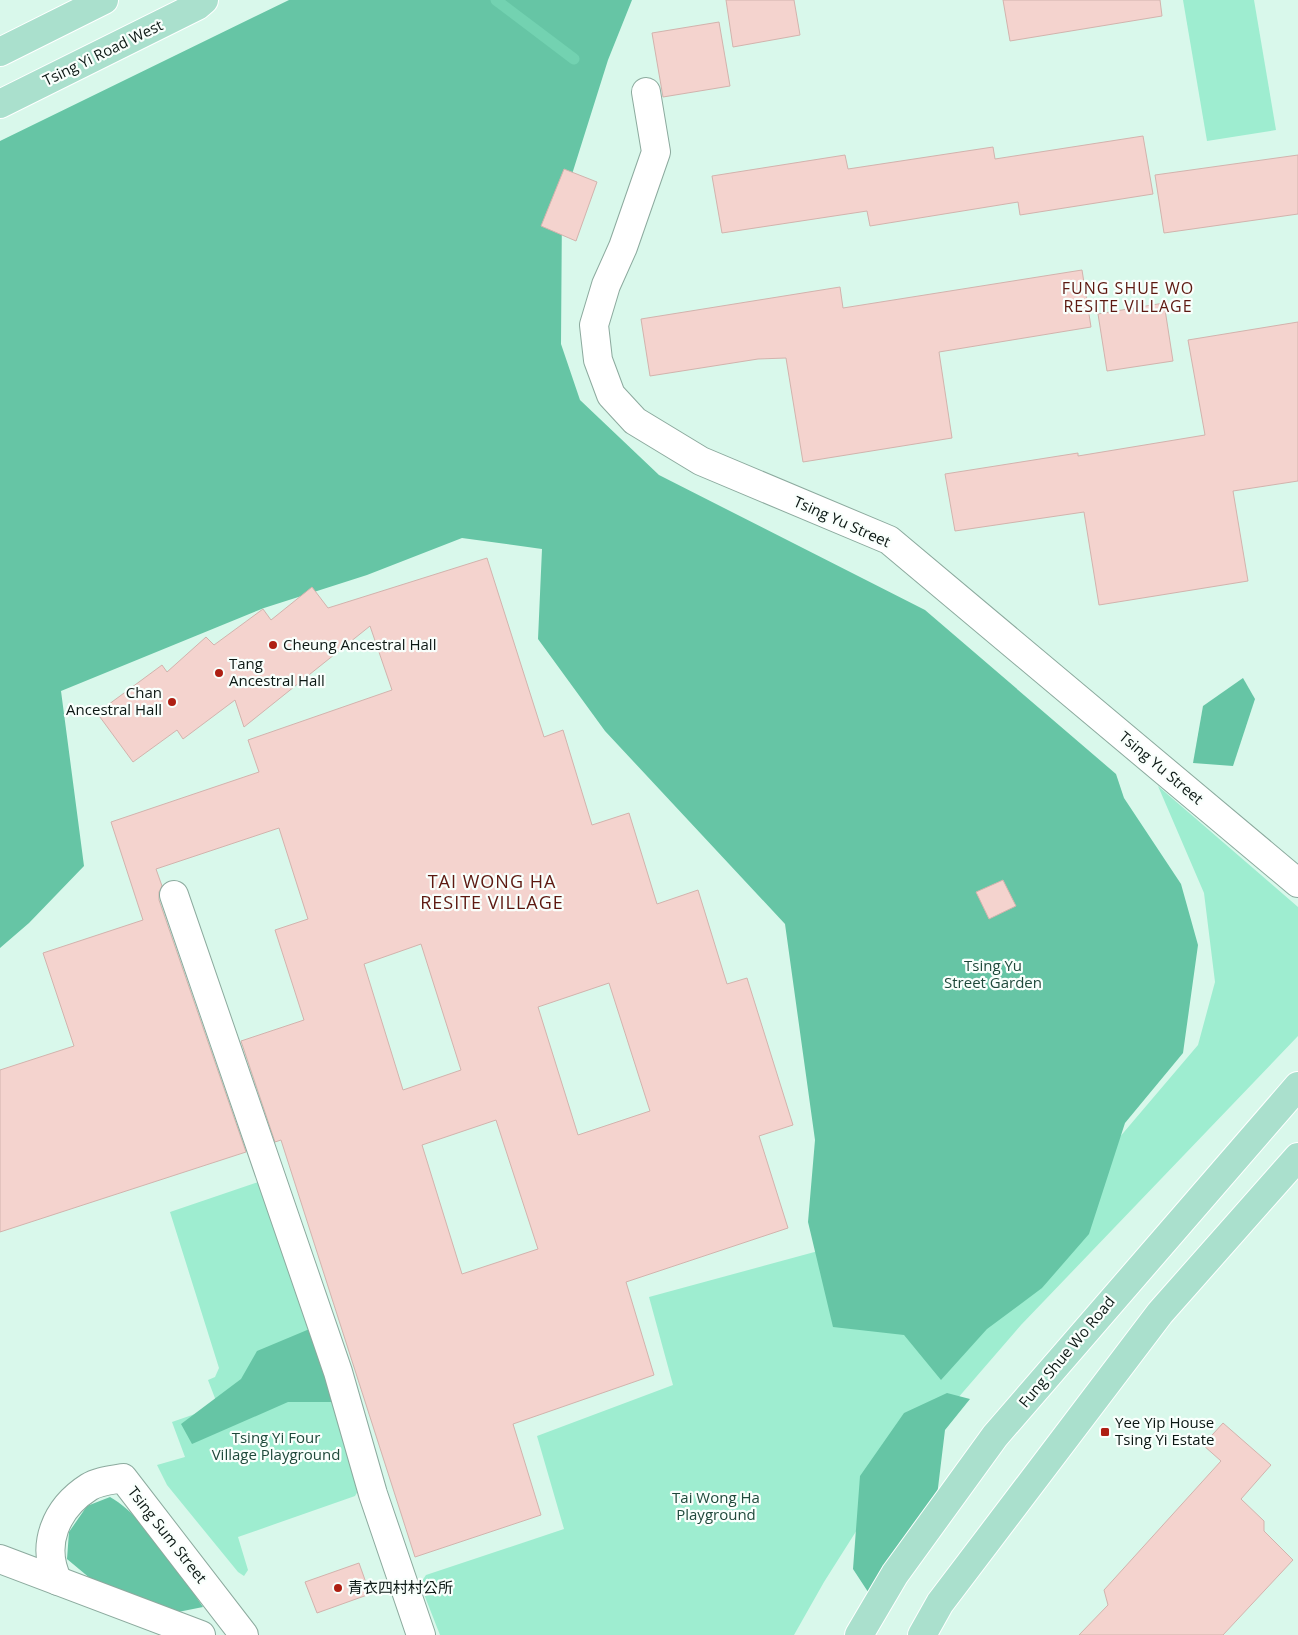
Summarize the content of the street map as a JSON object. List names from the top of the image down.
{
  "streets": {
    "main road": ["Tsing Yi Road West", "Fung Shue Wo Road"],
    "street": ["Tsing Yu Street", "Tsing Sum Street"]
  },
  "districts": ["FUNG SHUE WO RESITE VILLAGE", "TAI WONG HA RESITE VILLAGE"],
  "parks": ["Tsing Yu Street Garden", "Tsing Yi Four Village Playground", "Tai Wong Ha Playground"],
  "places": {
    "other": [
      "Cheung Ancestral Hall",
      "Tang Ancestral Hall",
      "Chan Ancestral Hall",
      "青衣四村村公所"
    ],
    "transit": ["Yee Yip House Tsing Yi Estate"]
  }
}
